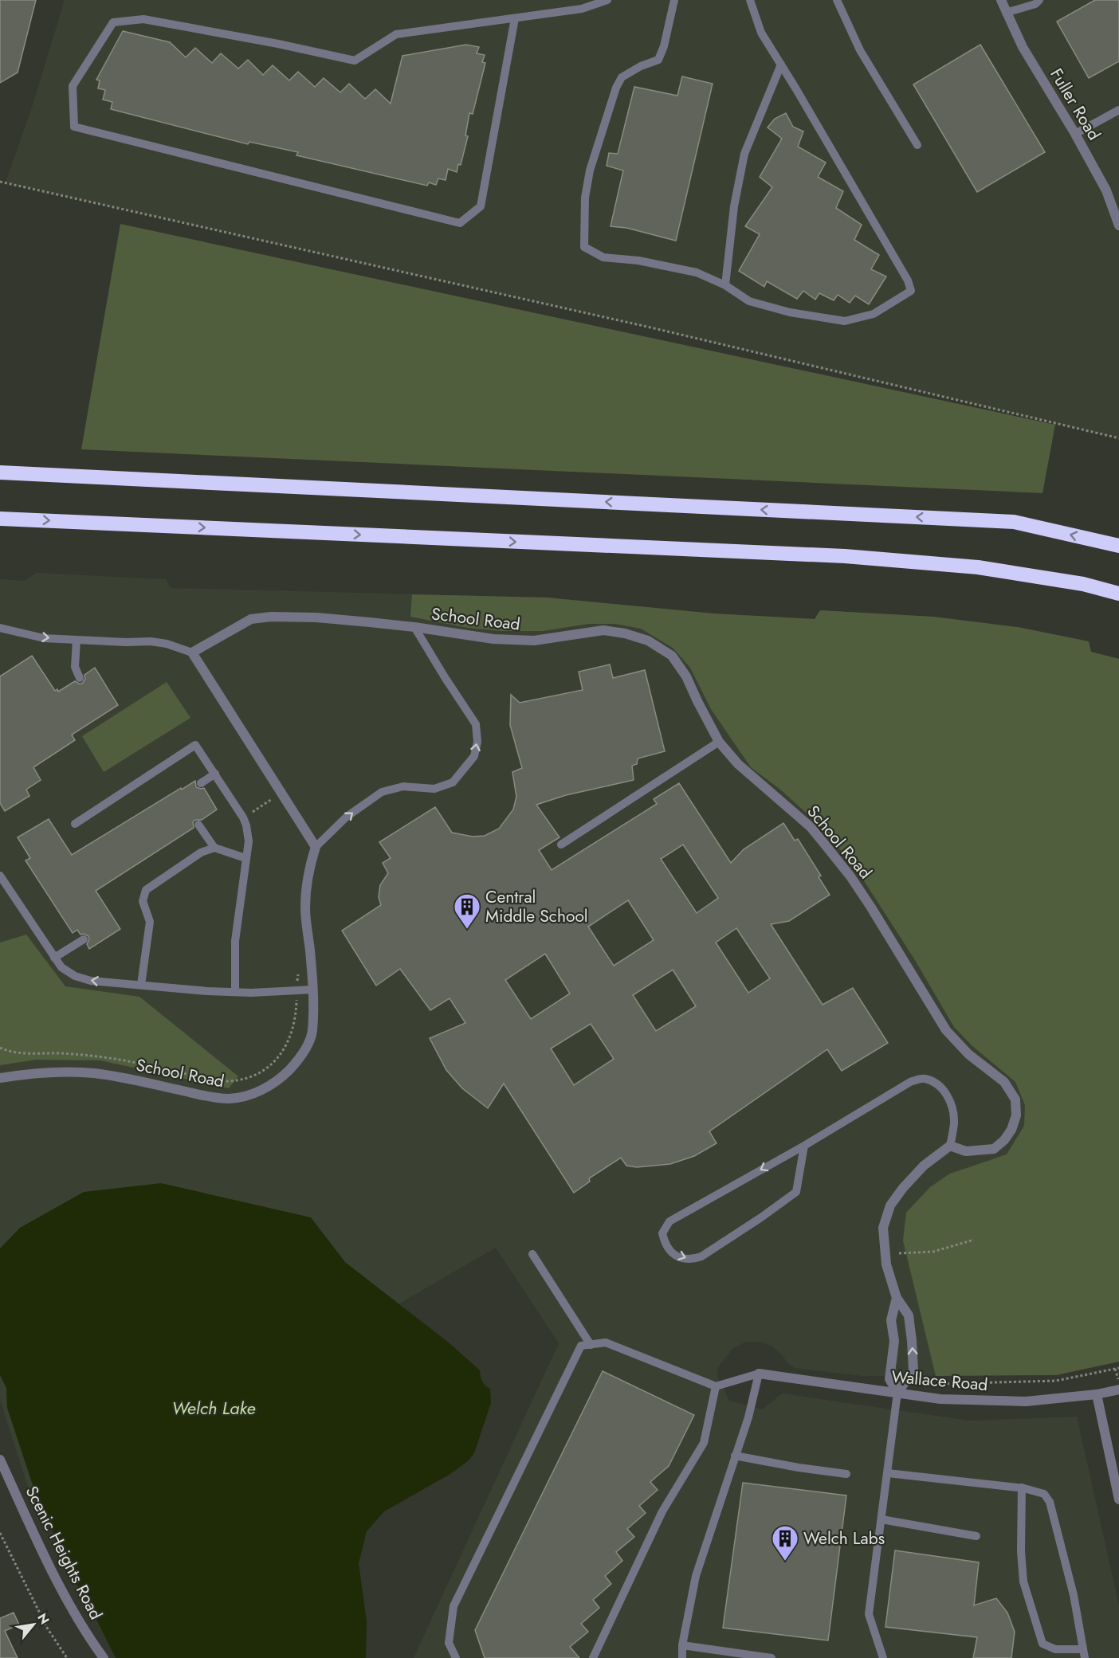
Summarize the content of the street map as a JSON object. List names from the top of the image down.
{
  "streets": {
    "street": [
      "Fuller Road",
      "School Road",
      "Wallace Road",
      "Scenic Heights Road"
    ]
  },
  "water": ["Welch Lake"],
  "places": {
    "building": ["Central Middle School", "Welch Labs"]
  },
  "north": "top right"
}
